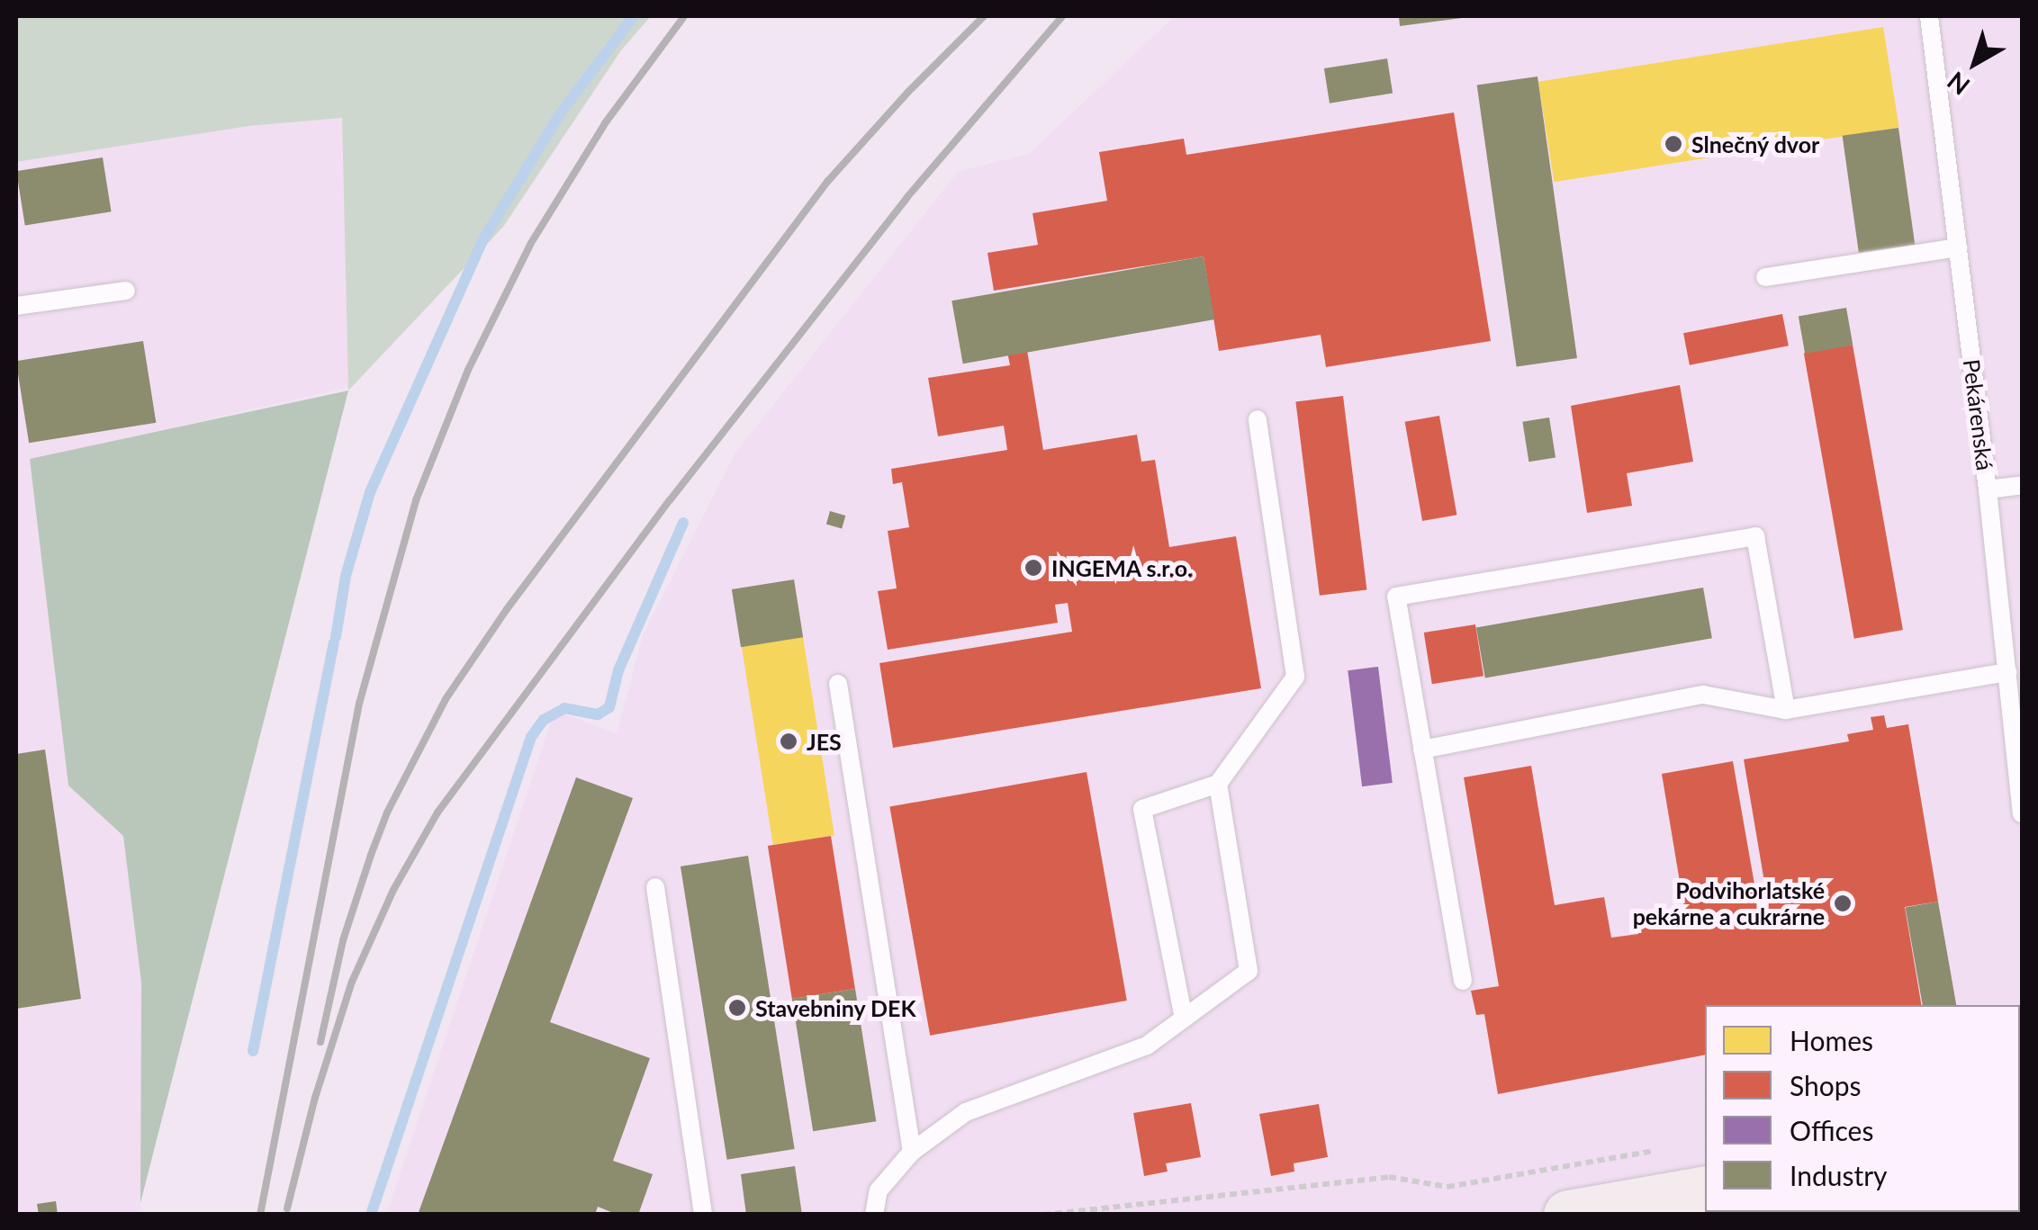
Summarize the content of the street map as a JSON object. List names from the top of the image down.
{
  "streets": {
    "lane": ["Pekárenská"]
  },
  "places": [
    "Slnečný dvor",
    "INGEMA s.r.o.",
    "JES",
    "Podvihorlatské pekárne a cukrárne",
    "Stavebniny DEK"
  ],
  "legend": [
    "Homes",
    "Shops",
    "Offices",
    "Industry"
  ],
  "north": "bottom left"
}
